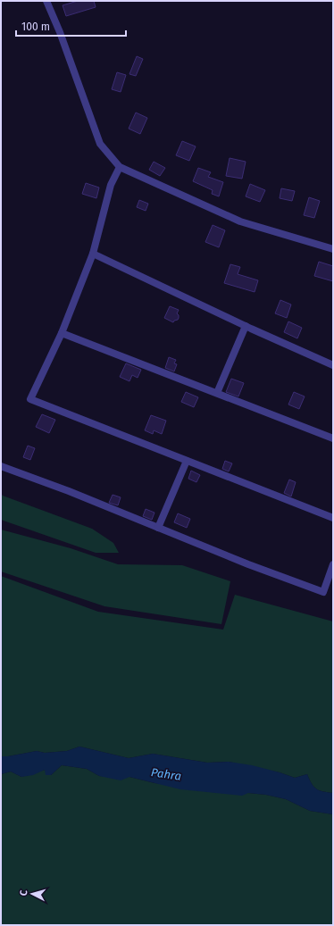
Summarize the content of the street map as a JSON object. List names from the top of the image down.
{
  "water": ["Pahra"],
  "scale_bar": "100 m",
  "north": "left"
}
